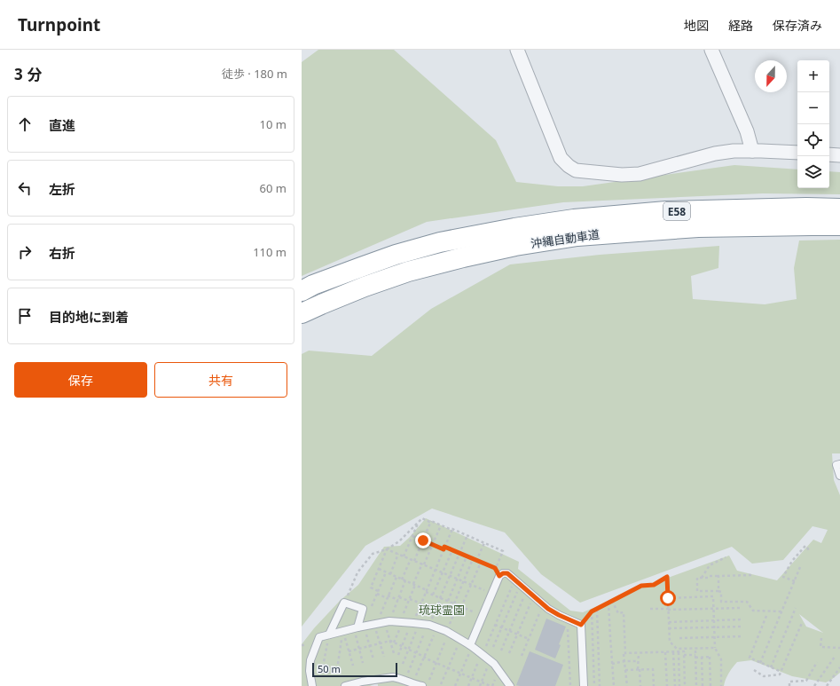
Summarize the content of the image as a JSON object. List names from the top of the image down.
{
  "streets": {
    "highway": ["E58", "沖縄自動車道"]
  },
  "parks": ["琉球霊園"],
  "scale_bar": "50 m",
  "north": "bottom",
  "page": {
    "header": "Turnpoint",
    "nav": ["地図", "経路", "保存済み"],
    "heading": ["3 分", "徒歩 · 180 m"],
    "map_buttons": ["+", "−"],
    "list": [
      ["直進", "10 m"],
      ["左折", "60 m"],
      ["右折", "110 m"],
      "目的地に到着"
    ],
    "buttons": ["保存", "共有"],
    "scale": "50 m"
  }
}
